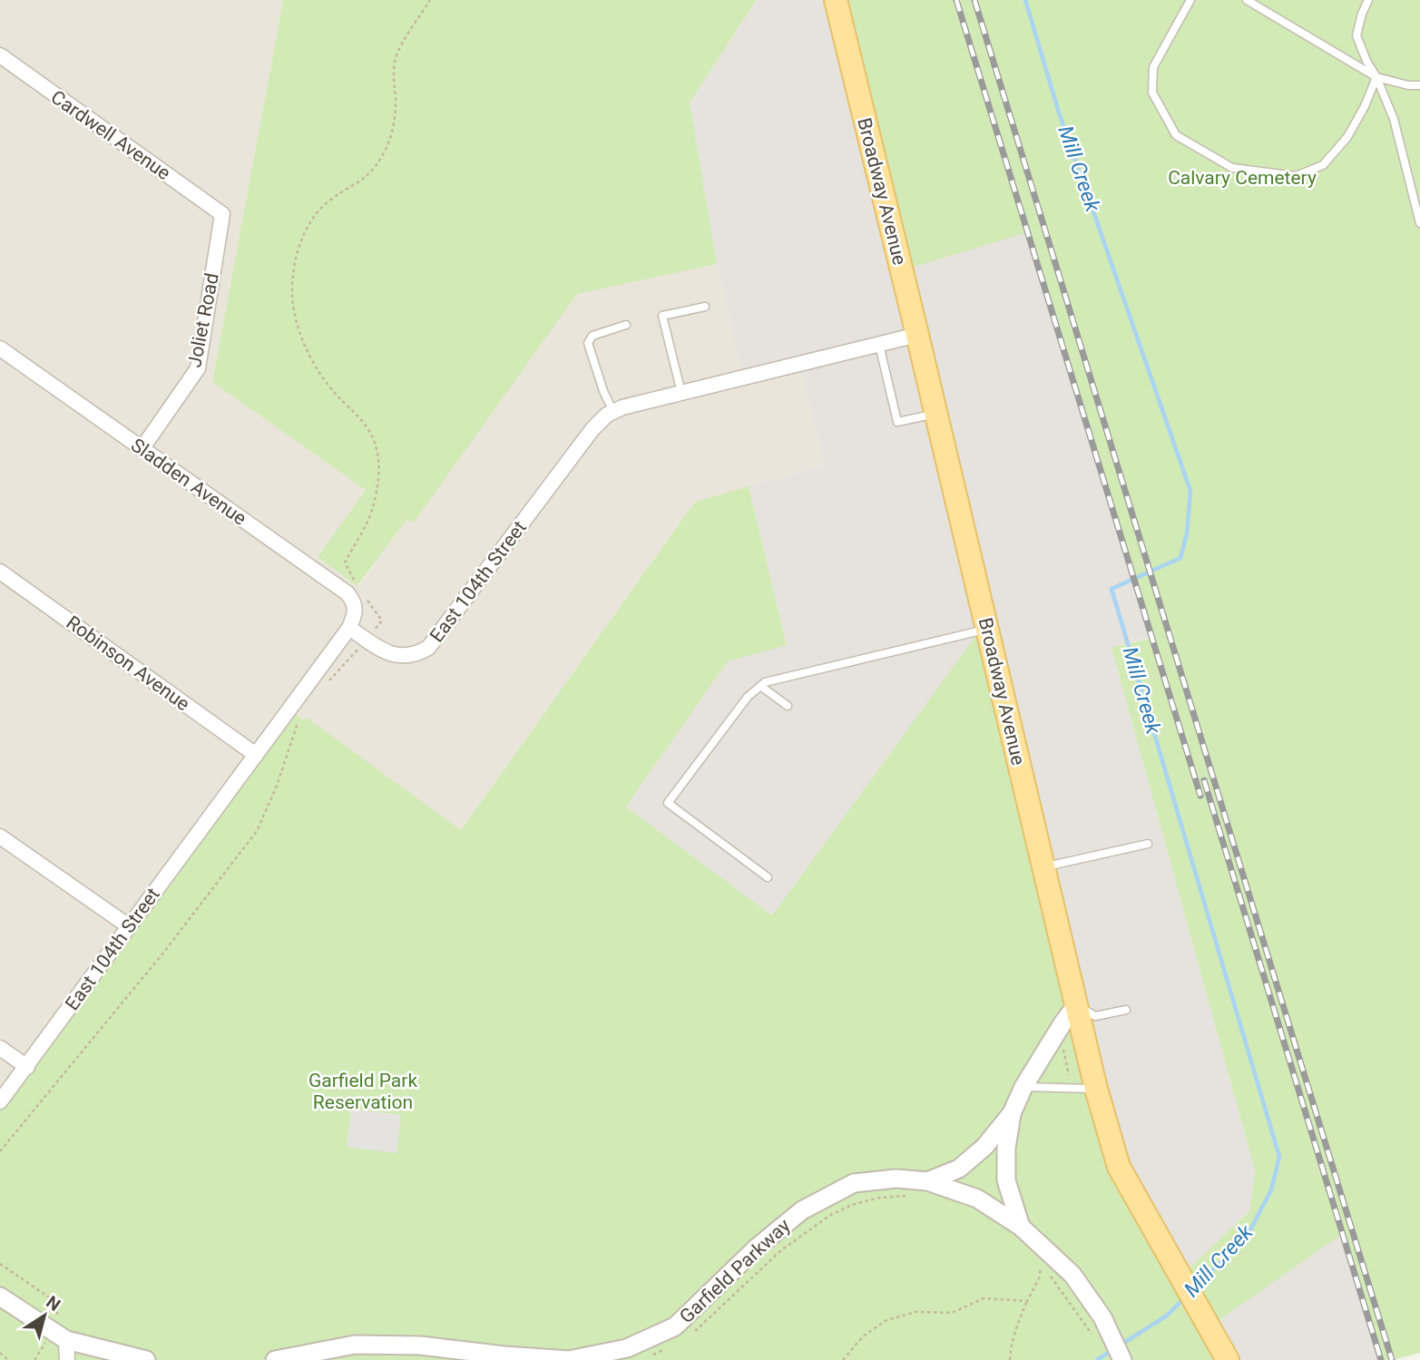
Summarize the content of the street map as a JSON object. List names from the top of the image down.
{
  "streets": {
    "main road": ["Broadway Avenue"],
    "street": [
      "Cardwell Avenue",
      "Joliet Road",
      "Sladden Avenue",
      "East 104th Street",
      "Robinson Avenue",
      "Garfield Parkway"
    ]
  },
  "crossings": [
    ["Cardwell Avenue", "Joliet Road"],
    ["Broadway Avenue", "East 104th Street"],
    ["Broadway Avenue", "Garfield Parkway"],
    ["Joliet Road", "Sladden Avenue"],
    ["Sladden Avenue", "East 104th Street"],
    ["East 104th Street", "Robinson Avenue"]
  ],
  "water": ["Mill Creek"],
  "parks": ["Calvary Cemetery", "Garfield Park Reservation"],
  "north": "top right"
}
